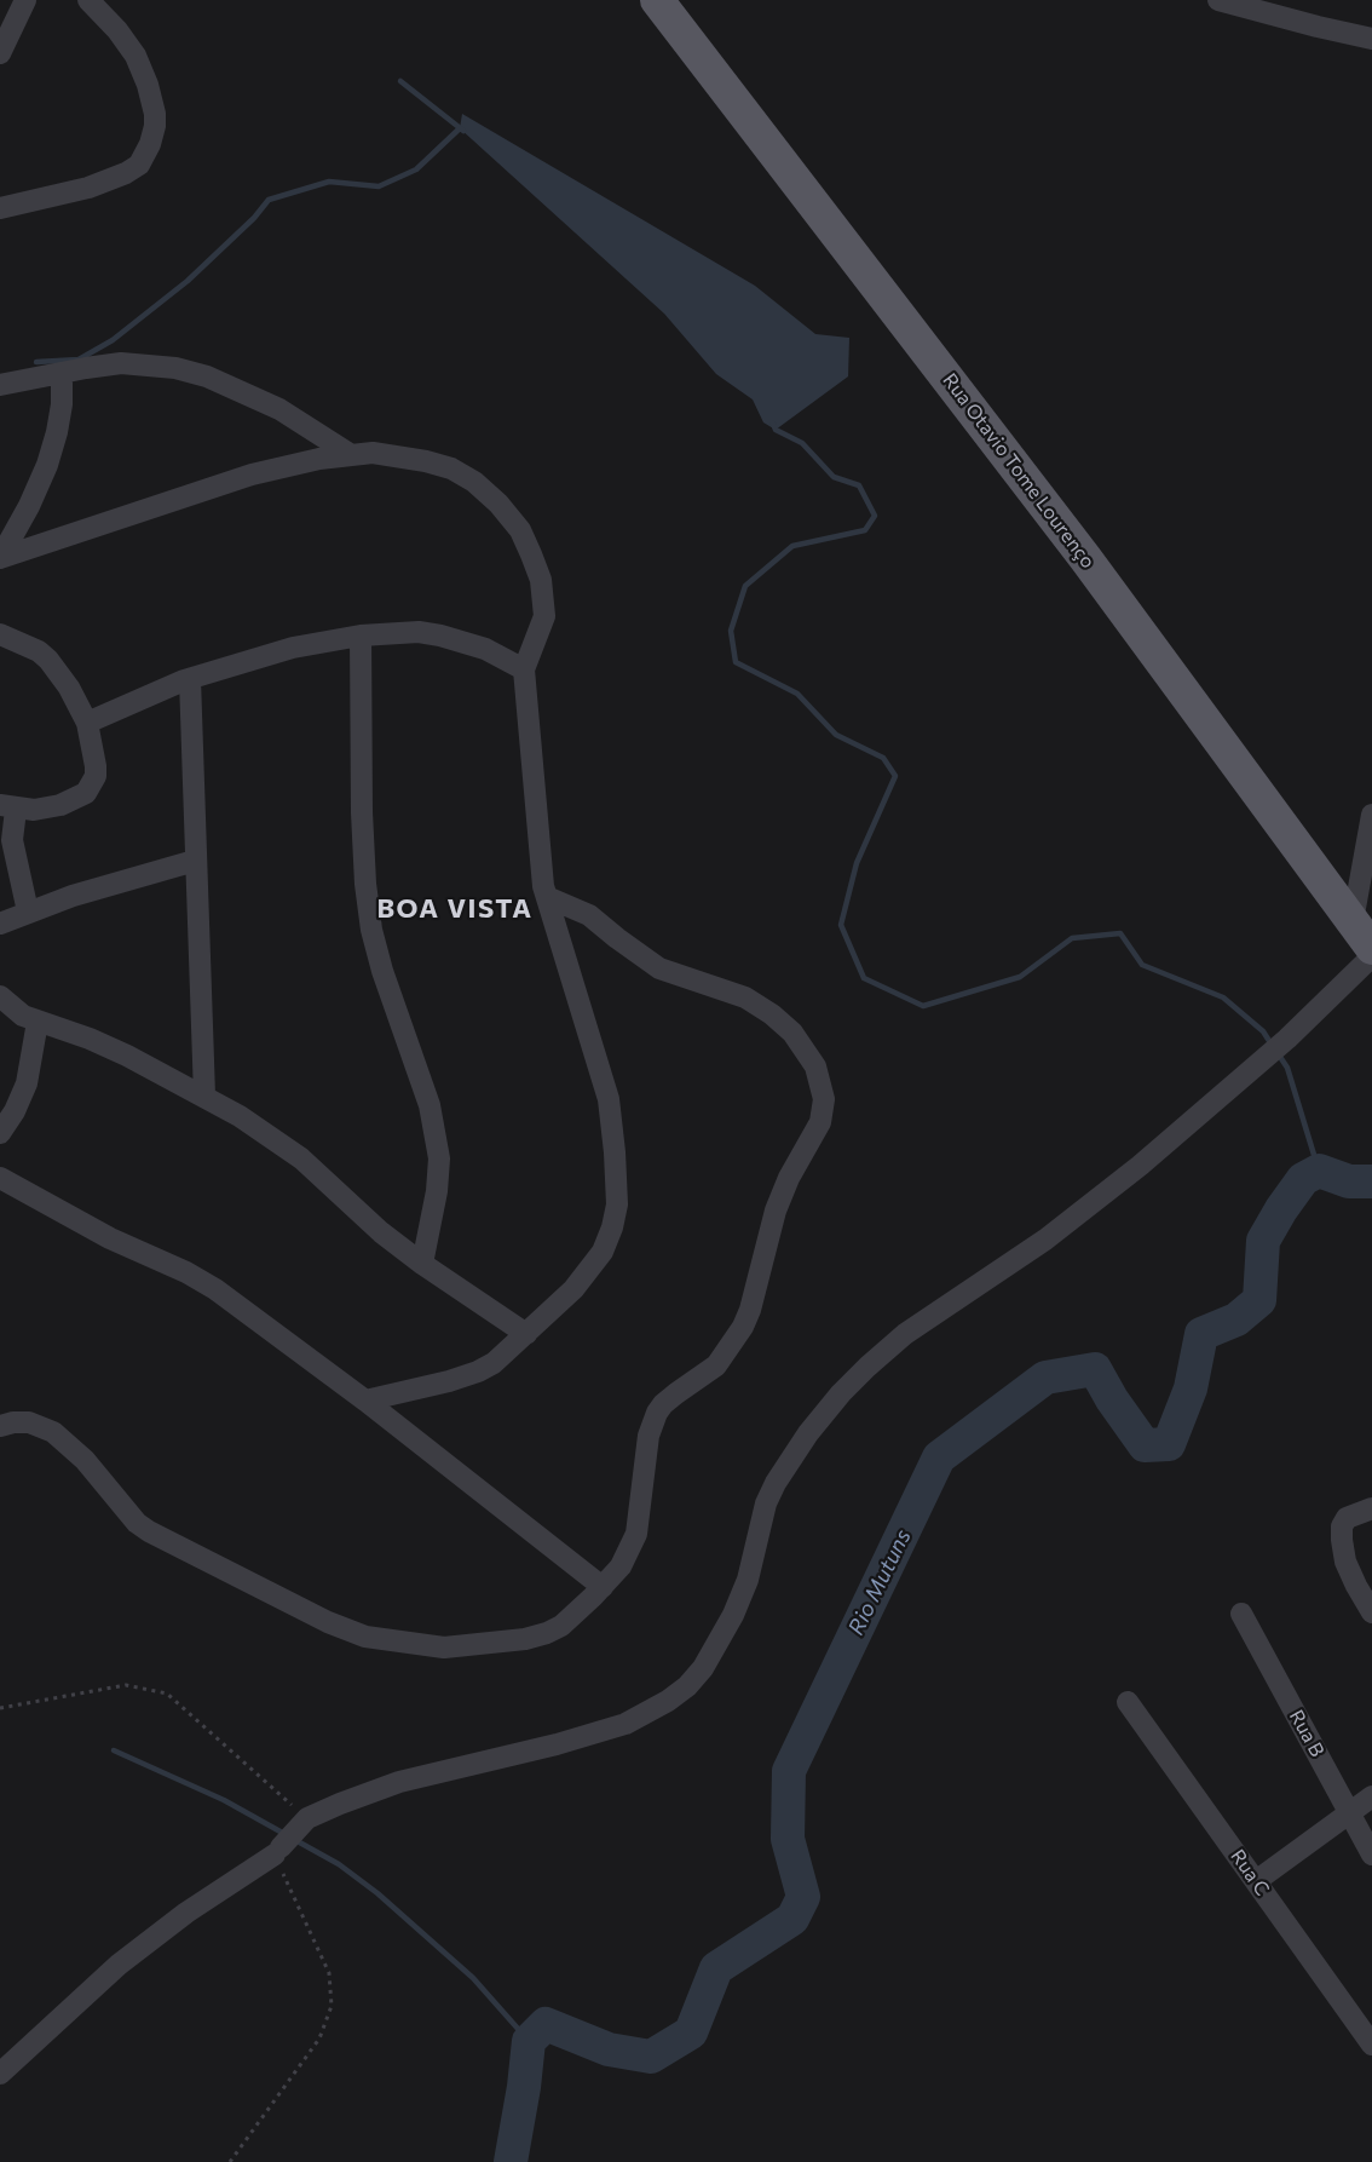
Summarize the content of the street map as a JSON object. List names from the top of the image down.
{
  "streets": {
    "main road": ["Rua Otavio Tome Lourenço"],
    "street": ["Rua B", "Rua C"]
  },
  "districts": ["BOA VISTA"],
  "water": ["Rio Mutuns"]
}
